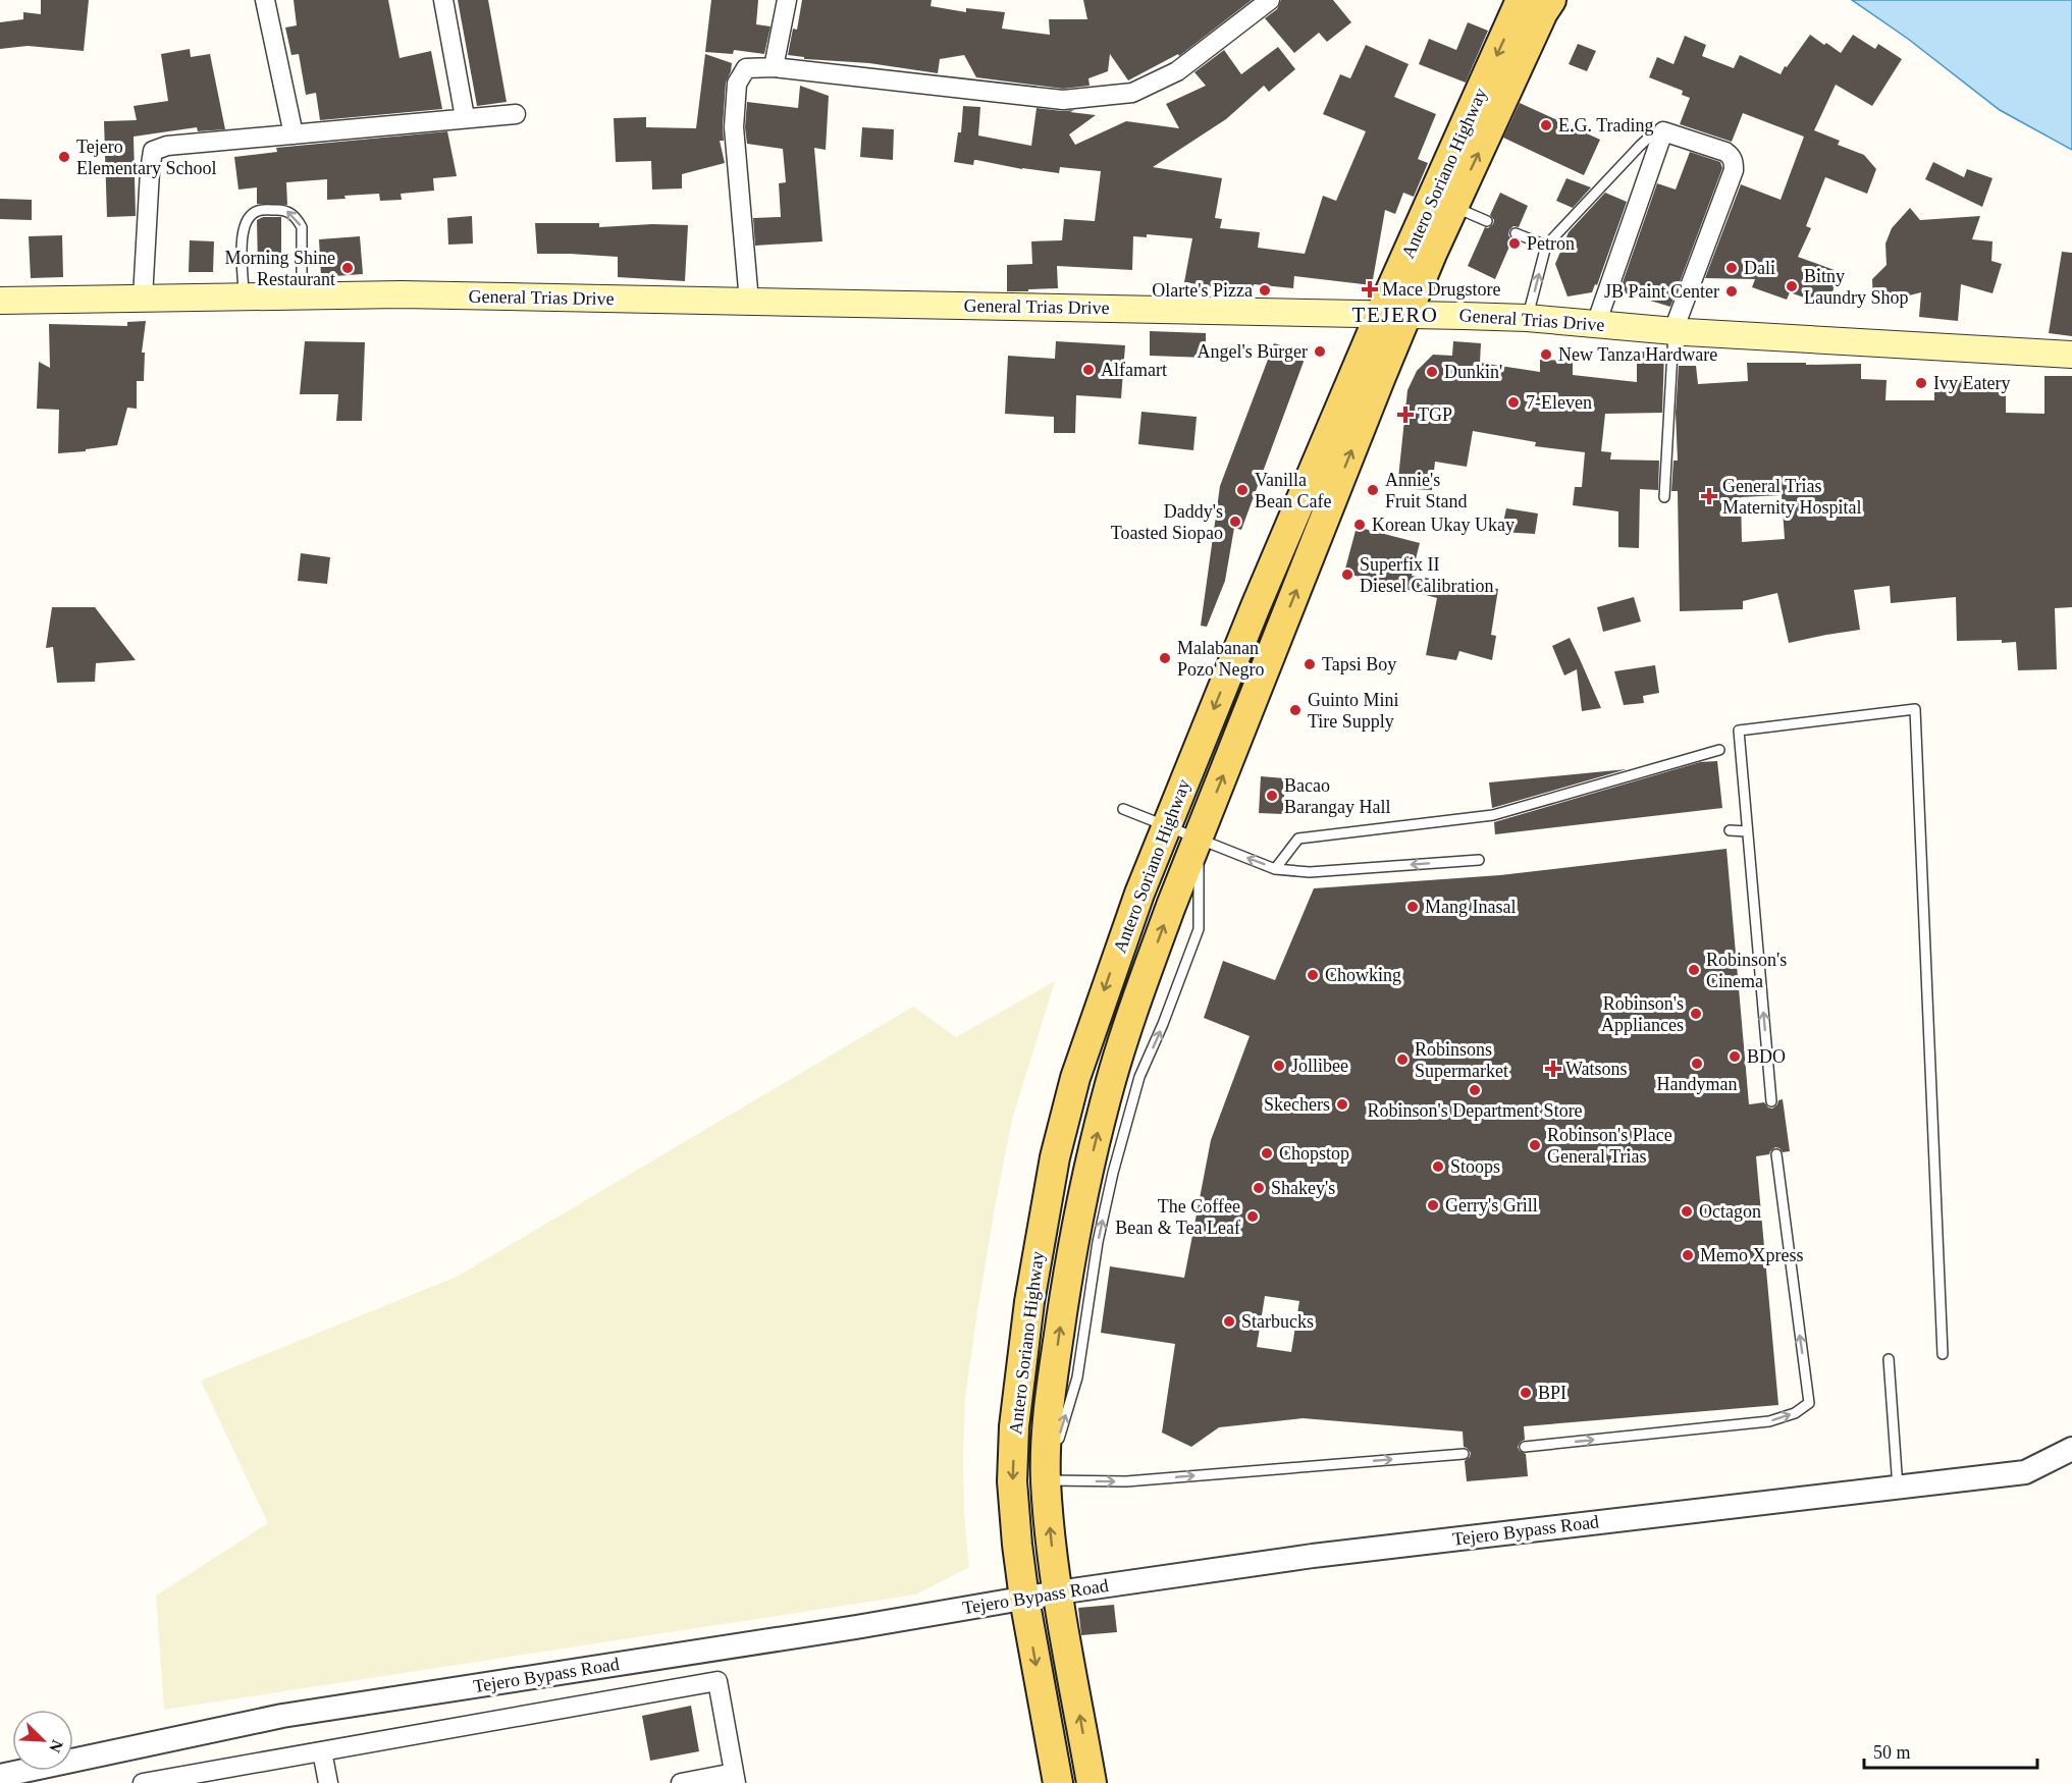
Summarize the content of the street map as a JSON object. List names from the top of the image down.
{
  "streets": {
    "main road": ["Antero Soriano Highway", "General Trias Drive"],
    "street": ["Tejero Bypass Road"]
  },
  "crossings": [
    ["Antero Soriano Highway", "General Trias Drive"],
    ["Antero Soriano Highway", "Tejero Bypass Road"]
  ],
  "districts": ["TEJERO"],
  "places": {
    "other": [
      "E.G. Trading",
      "Tejero Elementary School",
      "Petron",
      "Morning Shine Restaurant",
      "Dali",
      "Bitny Laundry Shop",
      "Olarte's Pizza",
      "JB Paint Center",
      "Angel's Burger",
      "New Tanza Hardware",
      "Alfamart",
      "Dunkin'",
      "Ivy Eatery",
      "7-Eleven",
      "Vanilla Bean Cafe",
      "Annie's Fruit Stand",
      "Daddy's Toasted Siopao",
      "Korean Ukay Ukay",
      "Superfix II Diesel Calibration",
      "Malabanan Pozo Negro",
      "Tapsi Boy",
      "Guinto Mini Tire Supply",
      "Bacao Barangay Hall",
      "Mang Inasal",
      "Robinson's Cinema",
      "Chowking",
      "Robinson's Appliances",
      "BDO",
      "Robinsons Supermarket",
      "Handyman",
      "Jollibee",
      "Robinson's Department Store",
      "Skechers",
      "Robinson's Place General Trias",
      "Chopstop",
      "Stoops",
      "Shakey's",
      "Gerry's Grill",
      "Octagon",
      "The Coffee Bean & Tea Leaf",
      "Memo Xpress",
      "Starbucks",
      "BPI"
    ],
    "health": [
      "Mace Drugstore",
      "TGP",
      "General Trias Maternity Hospital",
      "Watsons"
    ]
  },
  "scale_bar": "50 m",
  "north": "bottom right"
}
